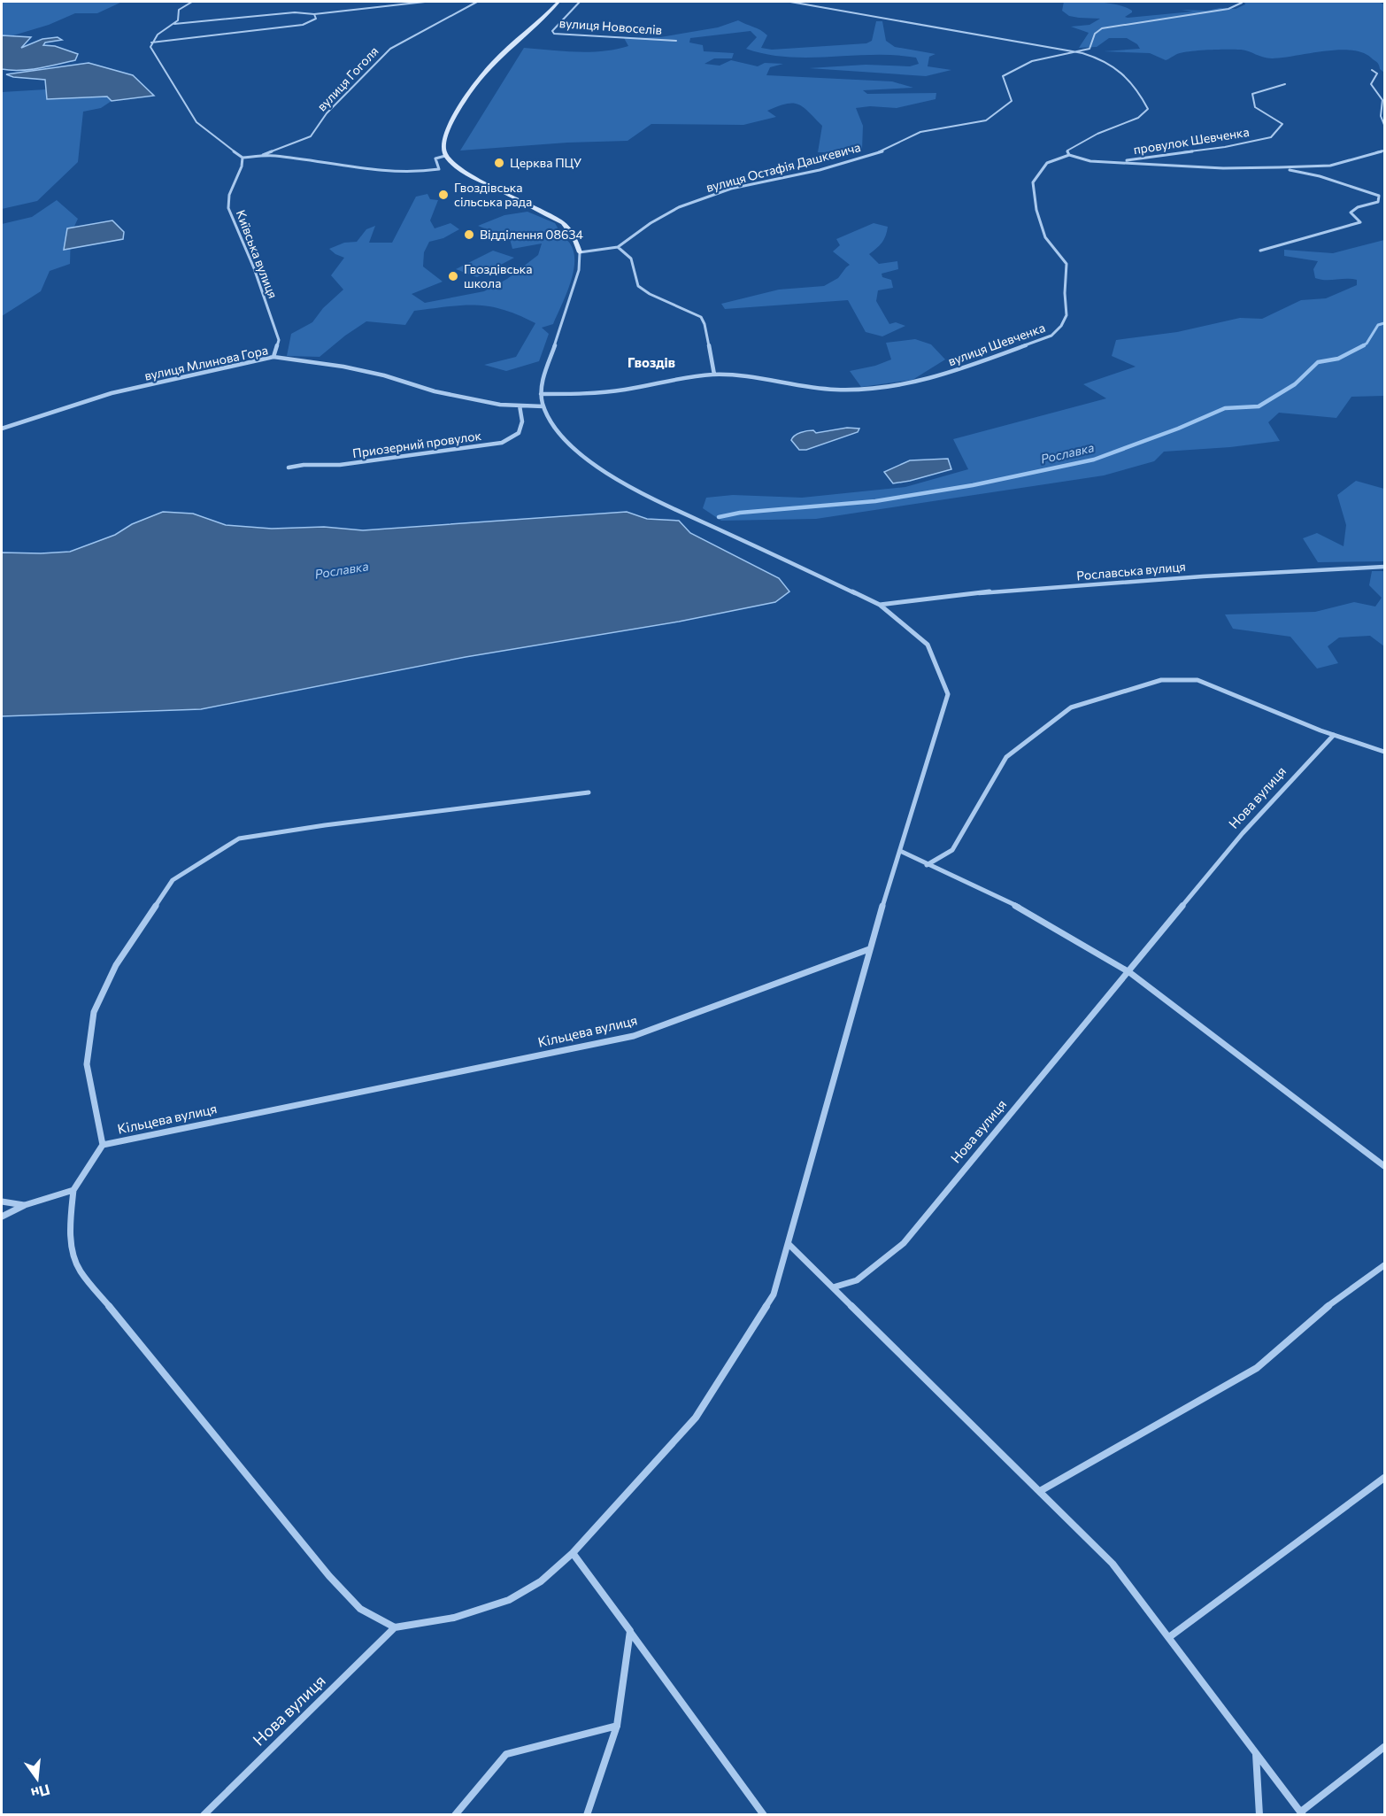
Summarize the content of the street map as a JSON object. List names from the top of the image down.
{
  "streets": {
    "street": [
      "вулиця Новоселів",
      "вулиця Гоголя",
      "провулок Шевченка",
      "вулиця Остафія Дашкевича",
      "Київська вулиця",
      "вулиця Шевченка",
      "вулиця Млинова Гора",
      "Приозерний провулок",
      "Рославська вулиця",
      "Нова вулиця",
      "Кільцева вулиця"
    ]
  },
  "crossings": [
    ["провулок Шевченка", "вулиця Шевченка"],
    ["вулиця Остафія Дашкевича", "вулиця Шевченка"],
    ["Київська вулиця", "вулиця Млинова Гора"],
    ["вулиця Млинова Гора", "Приозерний провулок"]
  ],
  "districts": ["Гвоздів"],
  "water": ["Рославка"],
  "places": [
    "Церква ПЦУ",
    "Гвоздівська сільська рада",
    "Відділення 08634",
    "Гвоздівська школа"
  ],
  "north": "bottom"
}
